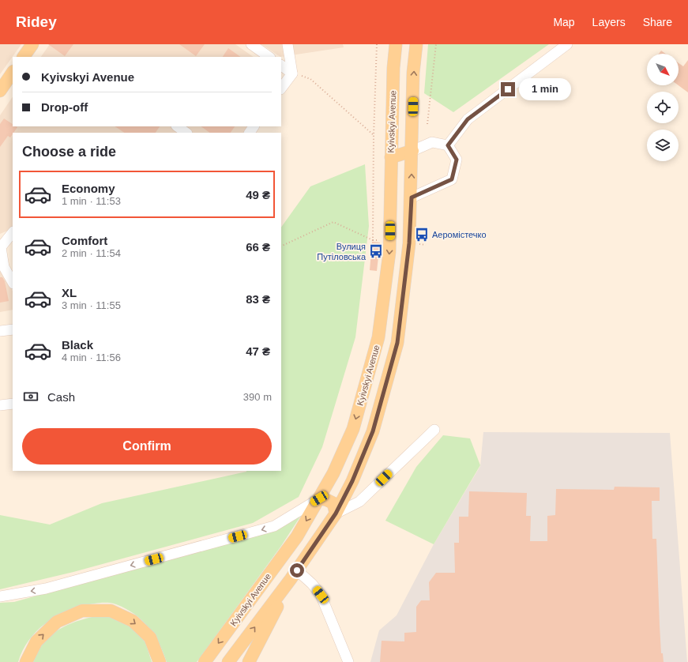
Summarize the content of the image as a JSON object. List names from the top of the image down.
{
  "streets": {
    "main road": ["Kyivskyi Avenue"]
  },
  "places": {
    "bus stop": ["Аеромістечко", "Вулиця Путіловська"]
  },
  "north": "bottom right",
  "page": {
    "header": "Ridey",
    "nav": ["Map", "Layers", "Share"],
    "banner": ["Kyivskyi Avenue", "Drop-off"],
    "bubble": "1 min",
    "heading": "Choose a ride",
    "list": [
      {
        "name": "Economy",
        "note": "1 min · 11:53",
        "value": "49 ₴"
      },
      {
        "name": "Comfort",
        "note": "2 min · 11:54",
        "value": "66 ₴"
      },
      {
        "name": "XL",
        "note": "3 min · 11:55",
        "value": "83 ₴"
      },
      {
        "name": "Black",
        "note": "4 min · 11:56",
        "value": "47 ₴"
      }
    ],
    "pay": ["Cash", "390 m"],
    "buttons": "Confirm"
  }
}
